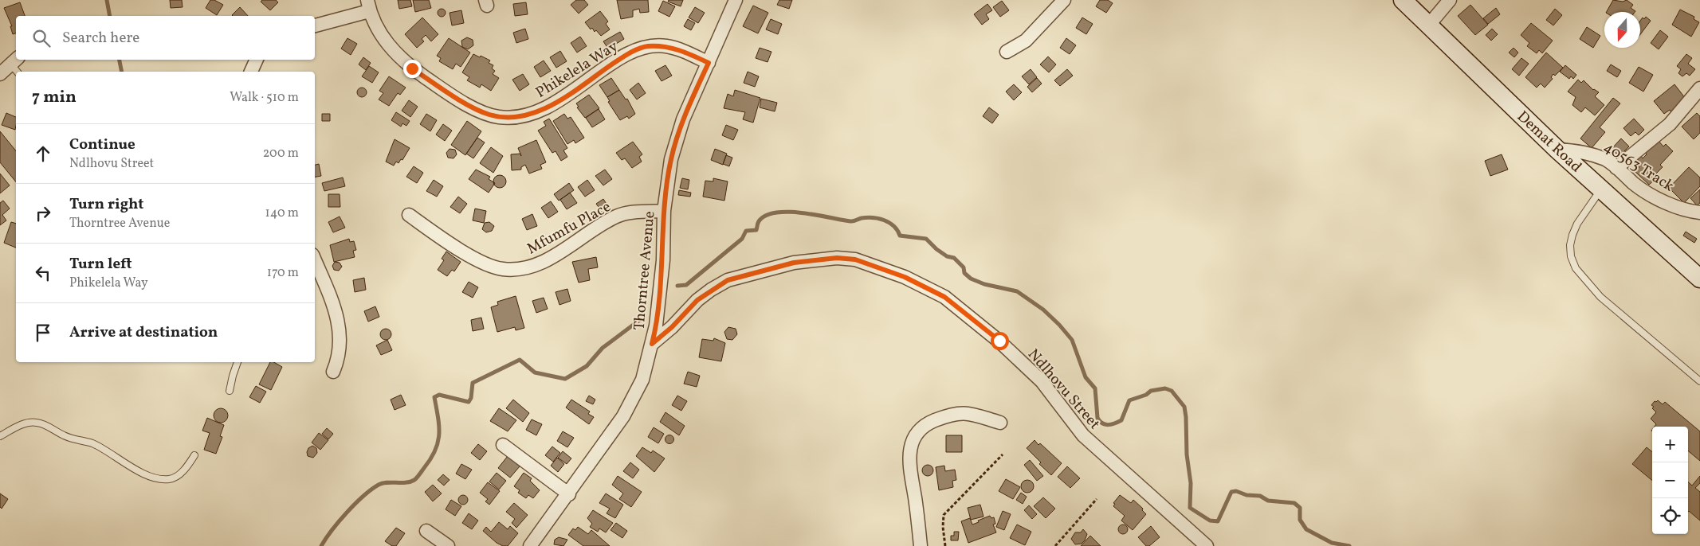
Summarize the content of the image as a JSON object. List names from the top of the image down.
{
  "streets": {
    "street": [
      "Phikelela Way",
      "Demat Road",
      "40563 Track",
      "Mfumfu Place",
      "Thorntree Avenue",
      "Ndlhovu Street"
    ]
  },
  "crossings": [
    ["Phikelela Way", "Thorntree Avenue"],
    ["Demat Road", "40563 Track"],
    ["Mfumfu Place", "Thorntree Avenue"],
    ["Thorntree Avenue", "Ndlhovu Street"]
  ],
  "north": "bottom",
  "page": {
    "search": "Search here",
    "heading": ["7 min", "Walk · 510 m"],
    "list": [
      ["Continue", "Ndlhovu Street", "200 m"],
      ["Turn right", "Thorntree Avenue", "140 m"],
      ["Turn left", "Phikelela Way", "170 m"],
      "Arrive at destination"
    ],
    "map_buttons": ["+", "−"]
  }
}
